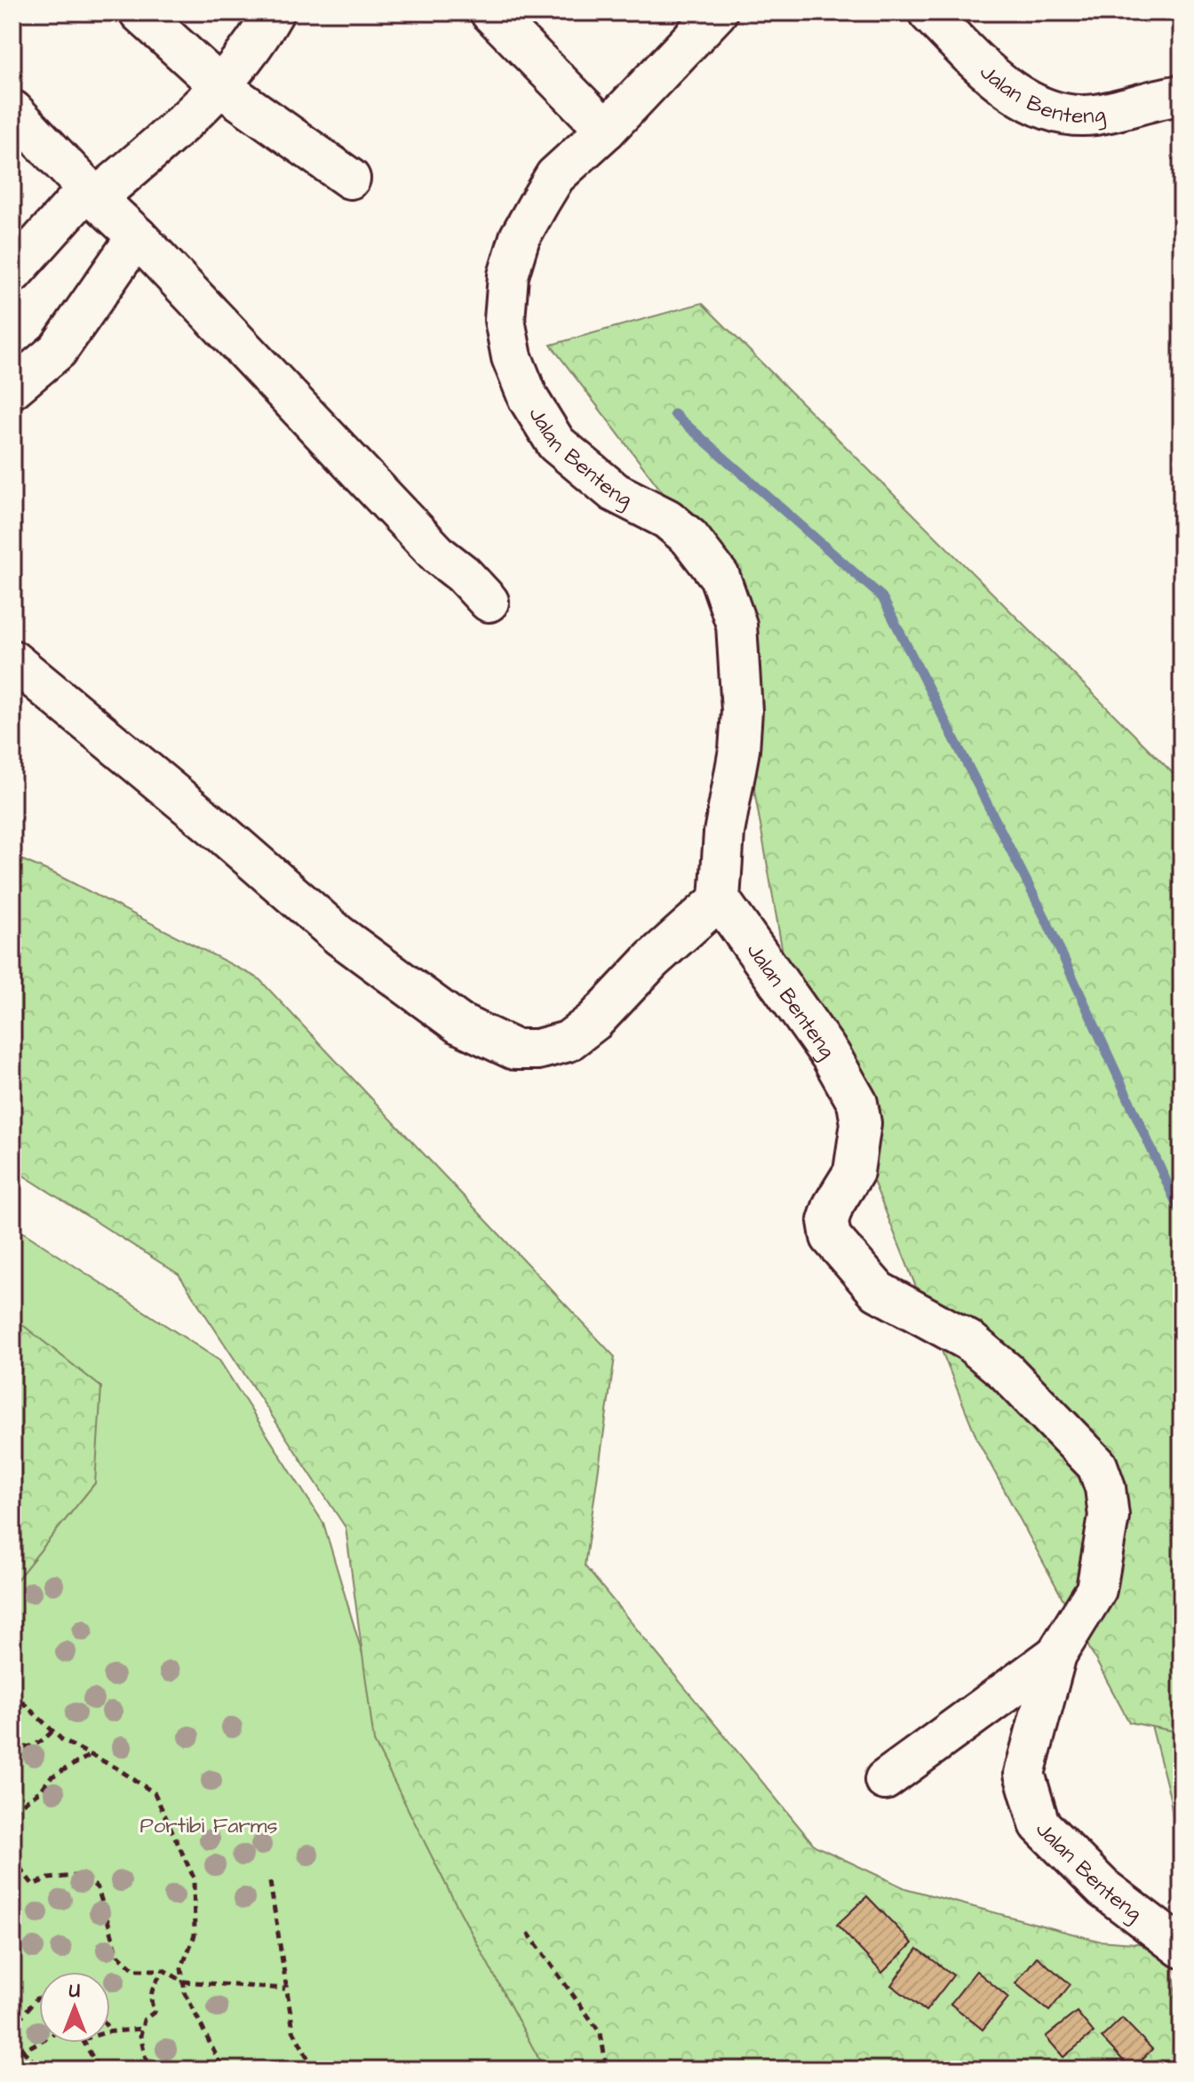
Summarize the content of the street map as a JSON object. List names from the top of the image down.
{
  "streets": {
    "street": ["Jalan Benteng"]
  },
  "parks": ["Portibi Farms"],
  "north": "top"
}
